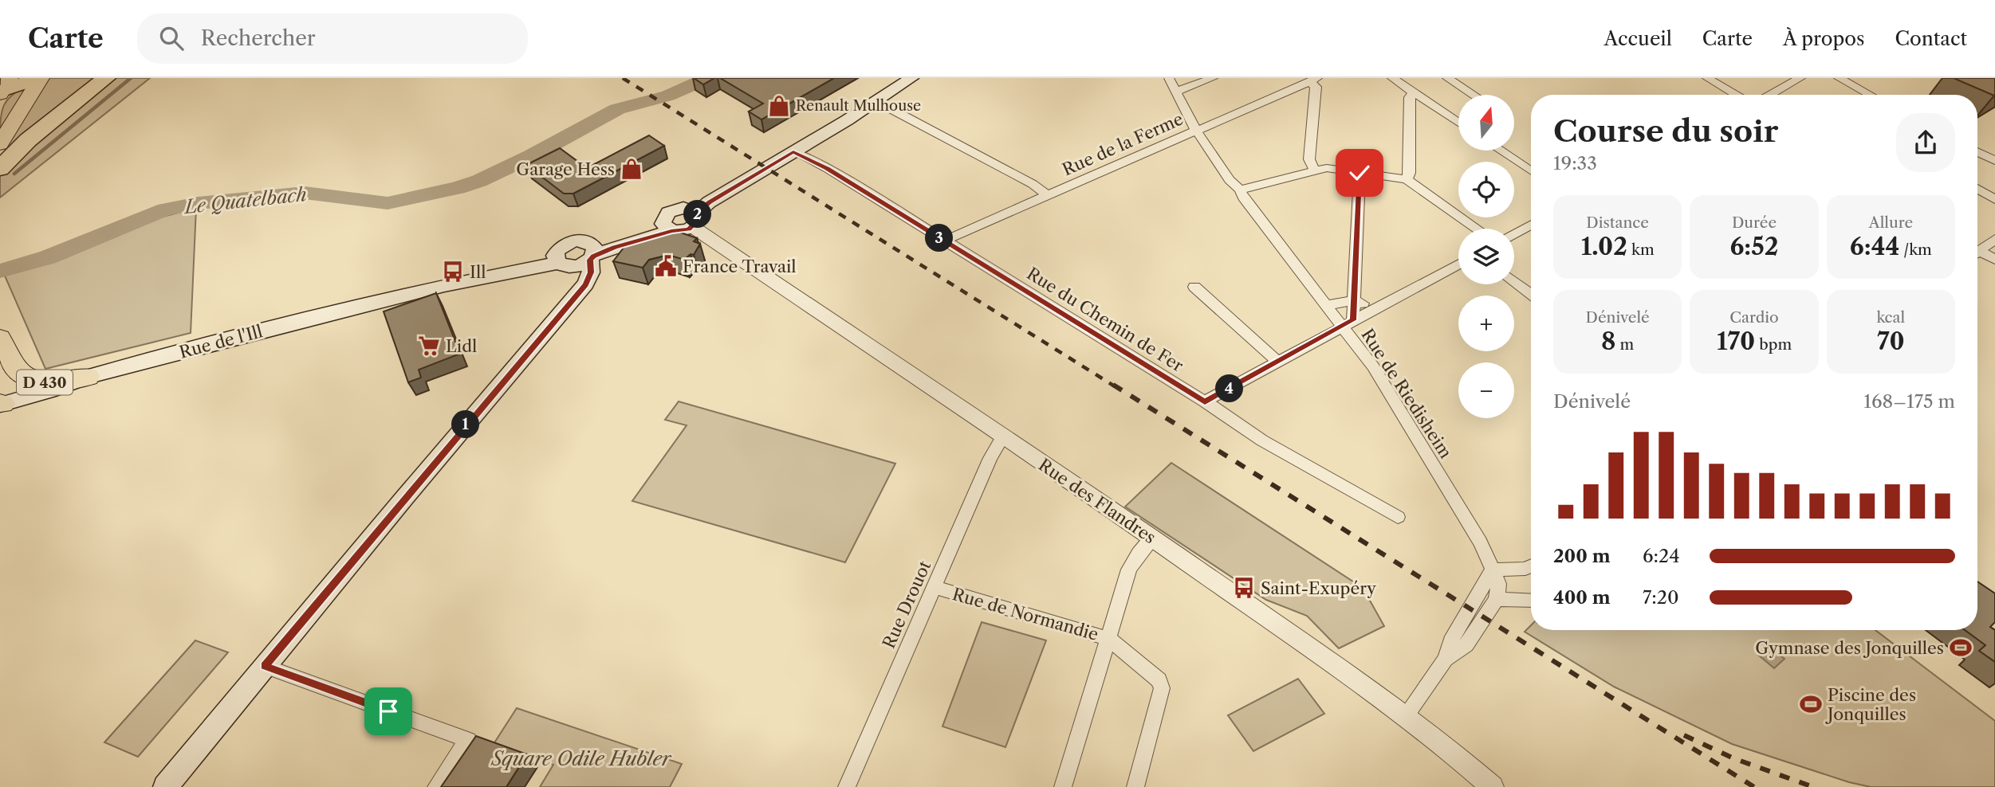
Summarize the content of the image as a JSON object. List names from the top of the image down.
{
  "streets": {
    "highway": ["D 430"],
    "main road": ["Rue de l'Ill"],
    "street": [
      "Rue de la Ferme",
      "Rue du Chemin de Fer",
      "Rue de Riedisheim",
      "Rue des Flandres",
      "Rue Drouot",
      "Rue de Normandie"
    ]
  },
  "crossings": [
    ["Rue de la Ferme", "Rue du Chemin de Fer"],
    ["Rue de la Ferme", "Rue de Riedisheim"],
    ["Rue de l'Ill", "D 430"],
    ["Rue des Flandres", "Rue Drouot"],
    ["Rue Drouot", "Rue de Normandie"]
  ],
  "water": ["Le Quatelbach"],
  "parks": ["Square Odile Hubler"],
  "places": {
    "shop": ["Renault Mulhouse", "Garage Hess"],
    "public building": ["France Travail"],
    "bus stop": ["Ill", "Saint-Exupéry"],
    "supermarket": ["Lidl"],
    "sports": ["Gymnase des Jonquilles", "Piscine des Jonquilles"]
  },
  "north": "top",
  "page": {
    "header": "Carte",
    "search": "Rechercher",
    "nav": [
      "Accueil",
      "Carte",
      "À propos",
      "Contact"
    ],
    "map_buttons": ["+", "−"],
    "heading": ["Course du soir", "19:33"],
    "stats": [
      ["Distance", "1.02 km"],
      ["Durée", "6:52"],
      ["Allure", "6:44 /km"],
      ["Dénivelé", "8 m"],
      ["Cardio", "170 bpm"],
      ["kcal", "70"]
    ],
    "pins": [
      "2",
      "3",
      "4",
      "1"
    ],
    "chart": ["Dénivelé", "168–175 m"],
    "list": [
      {
        "name": "200 m",
        "note": "6:24"
      },
      {
        "name": "400 m",
        "note": "7:20"
      }
    ]
  }
}
